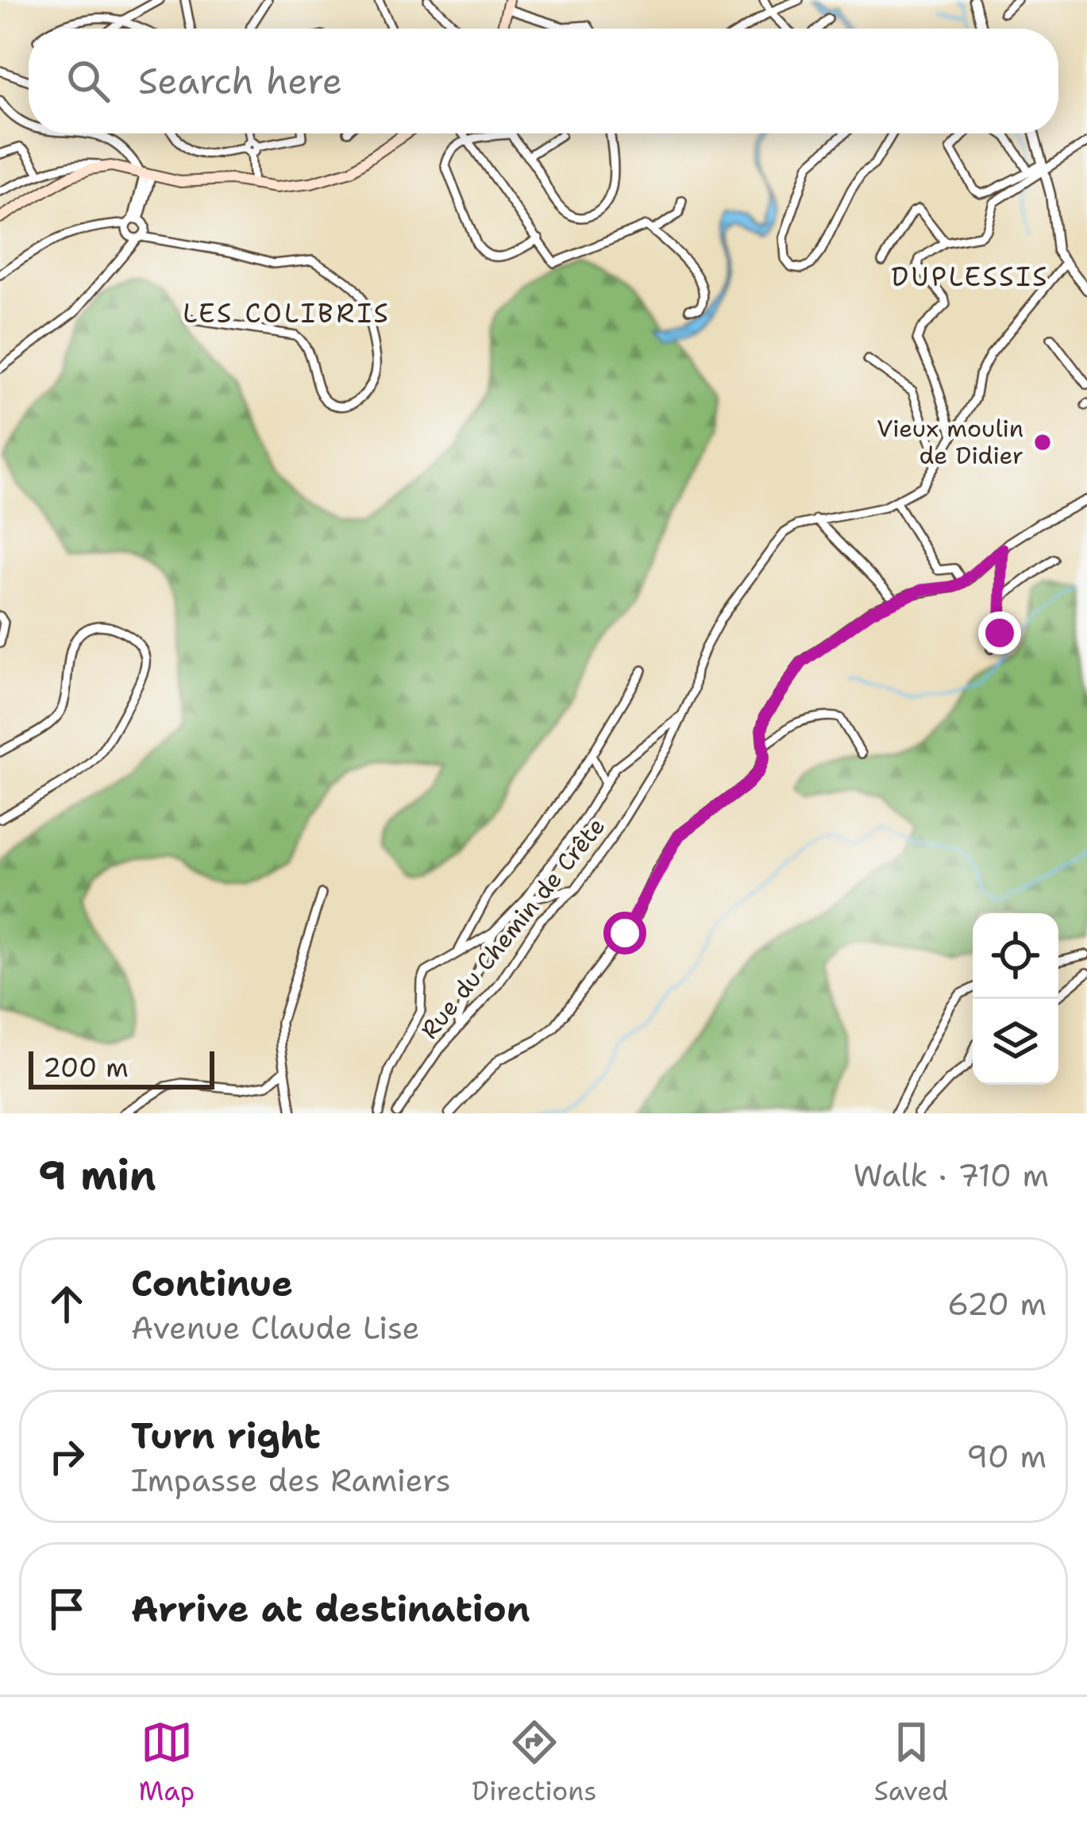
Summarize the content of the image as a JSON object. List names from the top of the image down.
{
  "streets": {
    "street": ["Rue du Chemin de Crête"]
  },
  "districts": ["DUPLESSIS", "LES COLIBRIS"],
  "places": ["Vieux moulin de Didier"],
  "scale_bar": "200 m",
  "page": {
    "search": "Search here",
    "scale": "200 m",
    "heading": ["9 min", "Walk · 710 m"],
    "list": [
      ["Continue", "Avenue Claude Lise", "620 m"],
      ["Turn right", "Impasse des Ramiers", "90 m"],
      "Arrive at destination"
    ],
    "nav": ["Map", "Directions", "Saved"]
  }
}
